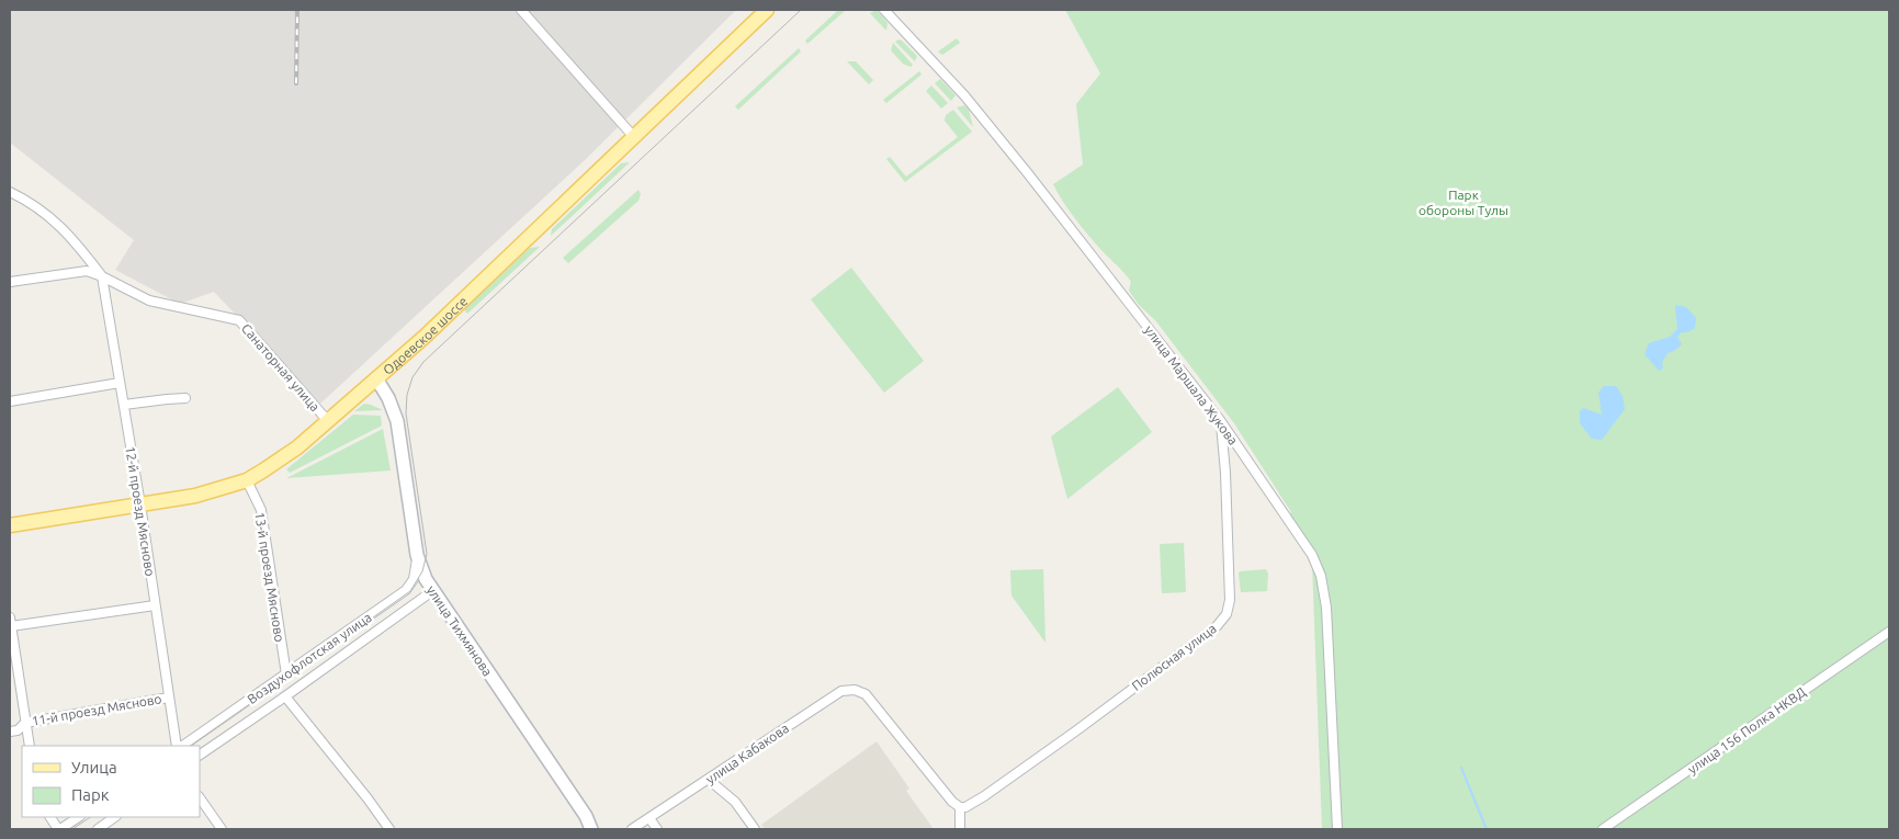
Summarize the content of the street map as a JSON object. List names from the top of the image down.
{
  "streets": {
    "main road": ["Одоевское шоссе"],
    "street": [
      "Санаторная улица",
      "улица Маршала Жукова",
      "12-й проезд Мясново",
      "13-й проезд Мясново",
      "улица Тихмянова",
      "Полюсная улица",
      "Воздухофлотская улица",
      "11-й проезд Мясново",
      "улица 156 Полка НКВД",
      "улица Кабакова"
    ]
  },
  "crossings": [
    ["Одоевское шоссе", "Санаторная улица"],
    ["Одоевское шоссе", "12-й проезд Мясново"],
    ["Одоевское шоссе", "13-й проезд Мясново"],
    ["Одоевское шоссе", "улица Тихмянова"],
    ["Санаторная улица", "12-й проезд Мясново"],
    ["улица Маршала Жукова", "Полюсная улица"],
    ["12-й проезд Мясново", "11-й проезд Мясново"],
    ["13-й проезд Мясново", "Воздухофлотская улица"],
    ["улица Тихмянова", "Воздухофлотская улица"],
    ["Полюсная улица", "улица Кабакова"]
  ],
  "parks": ["Парк обороны Тулы"],
  "legend": ["Улица", "Парк"]
}
